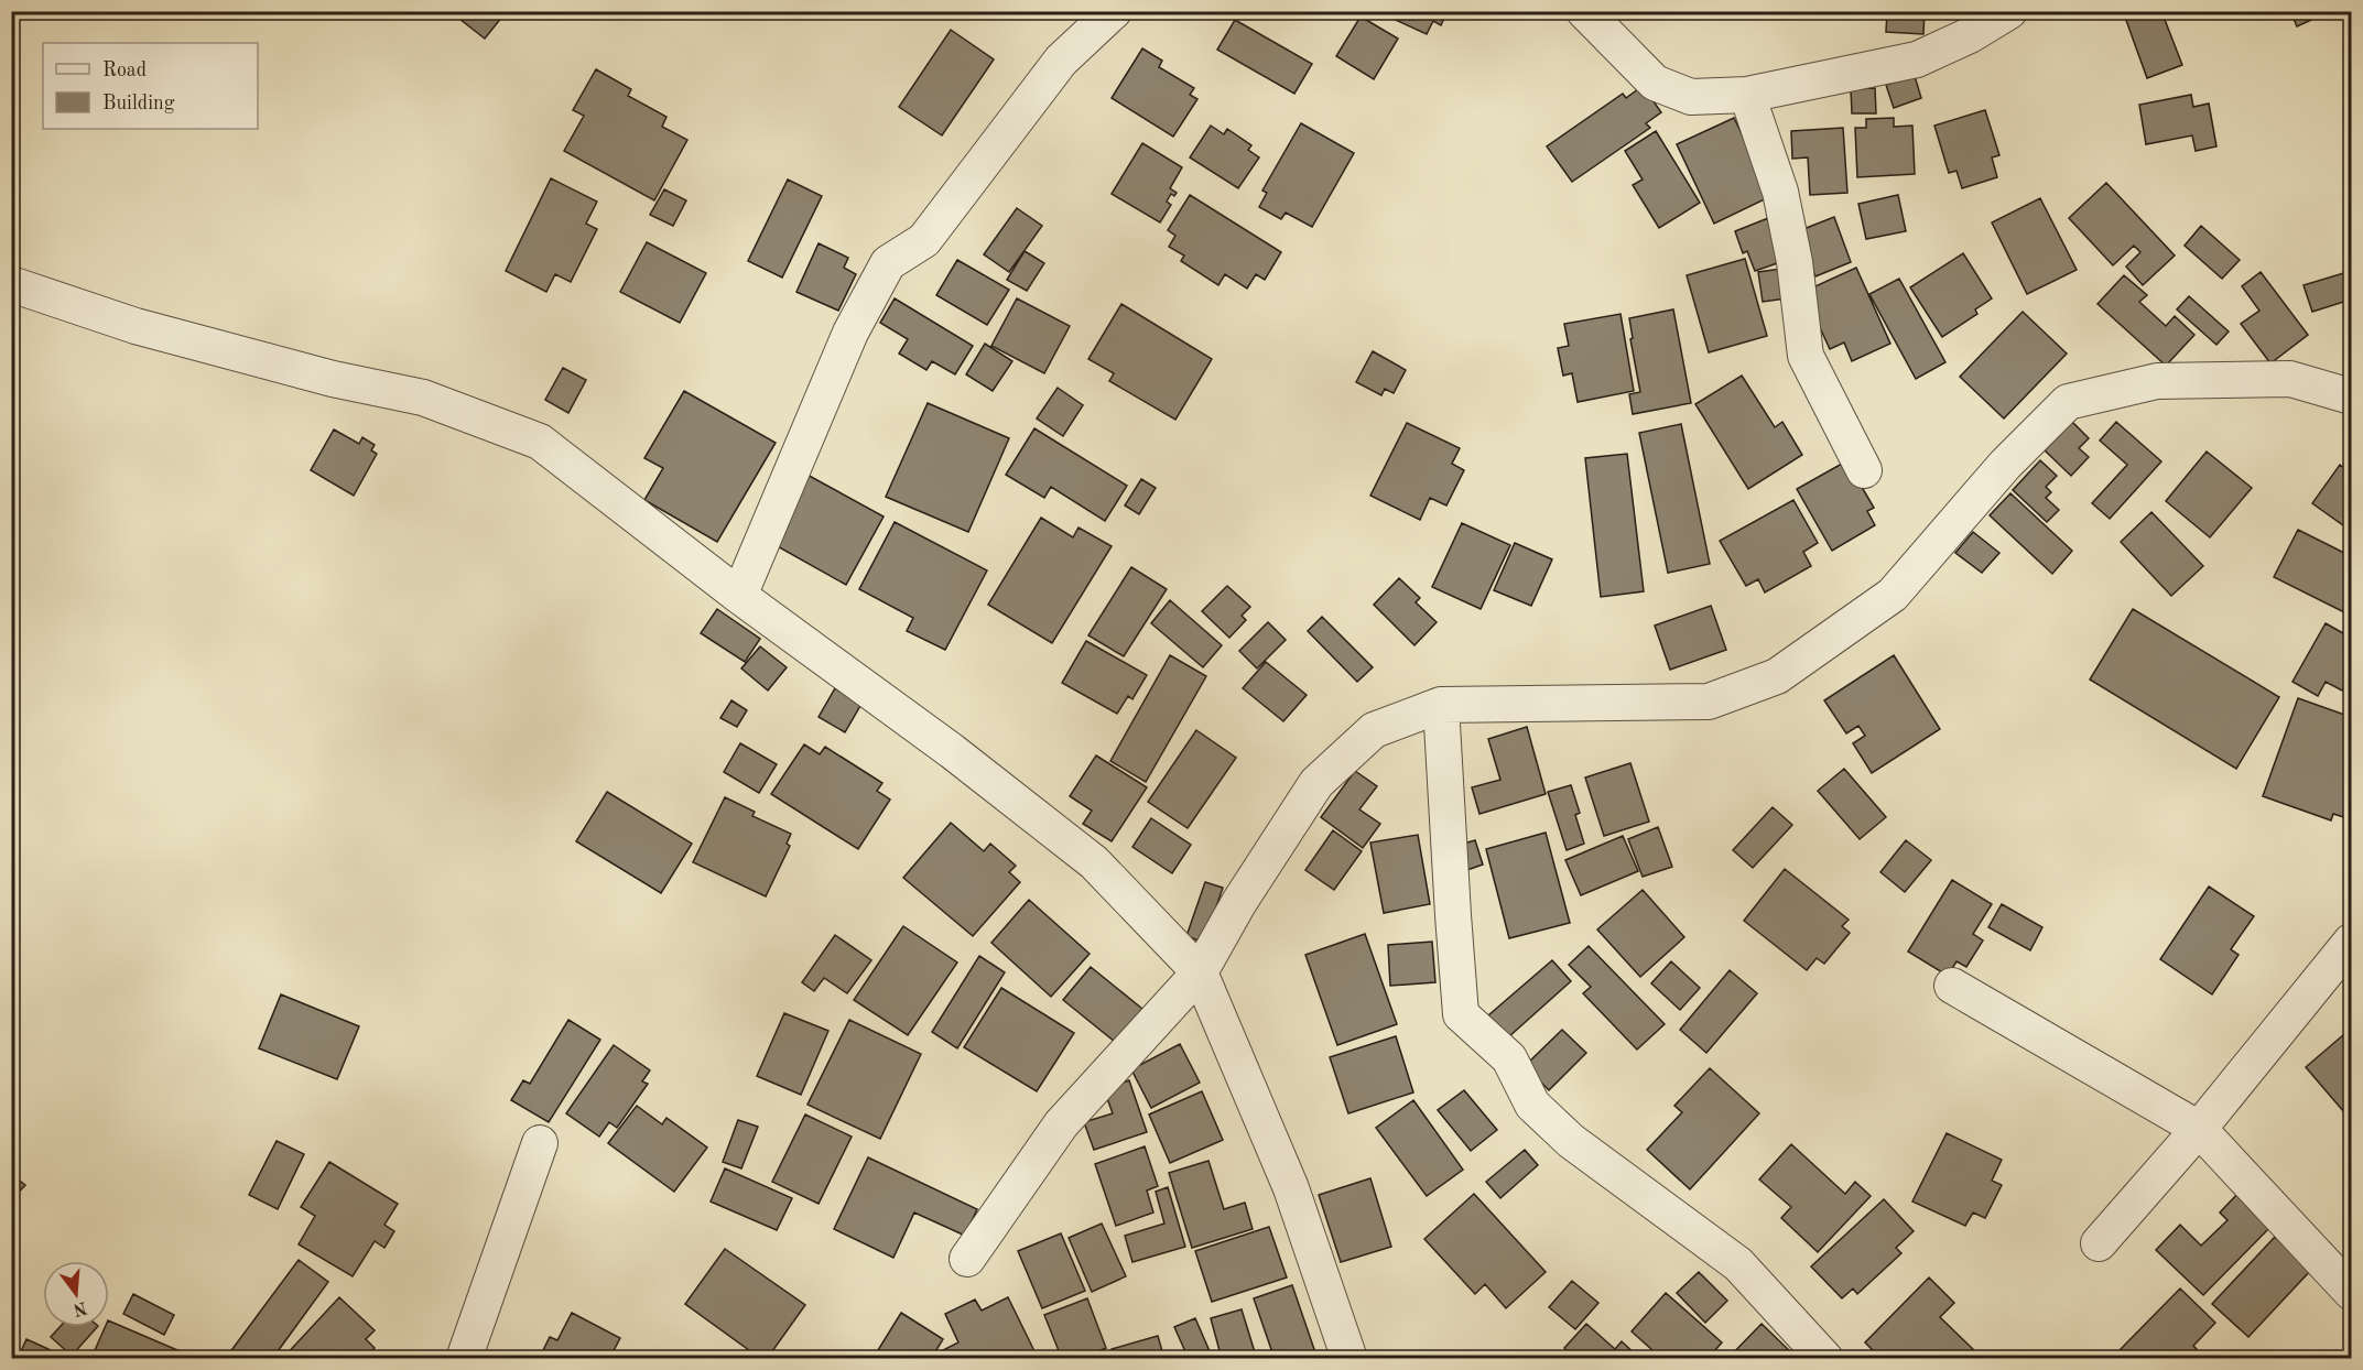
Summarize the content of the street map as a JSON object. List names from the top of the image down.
{
  "legend": ["Road", "Building"],
  "north": "bottom"
}
